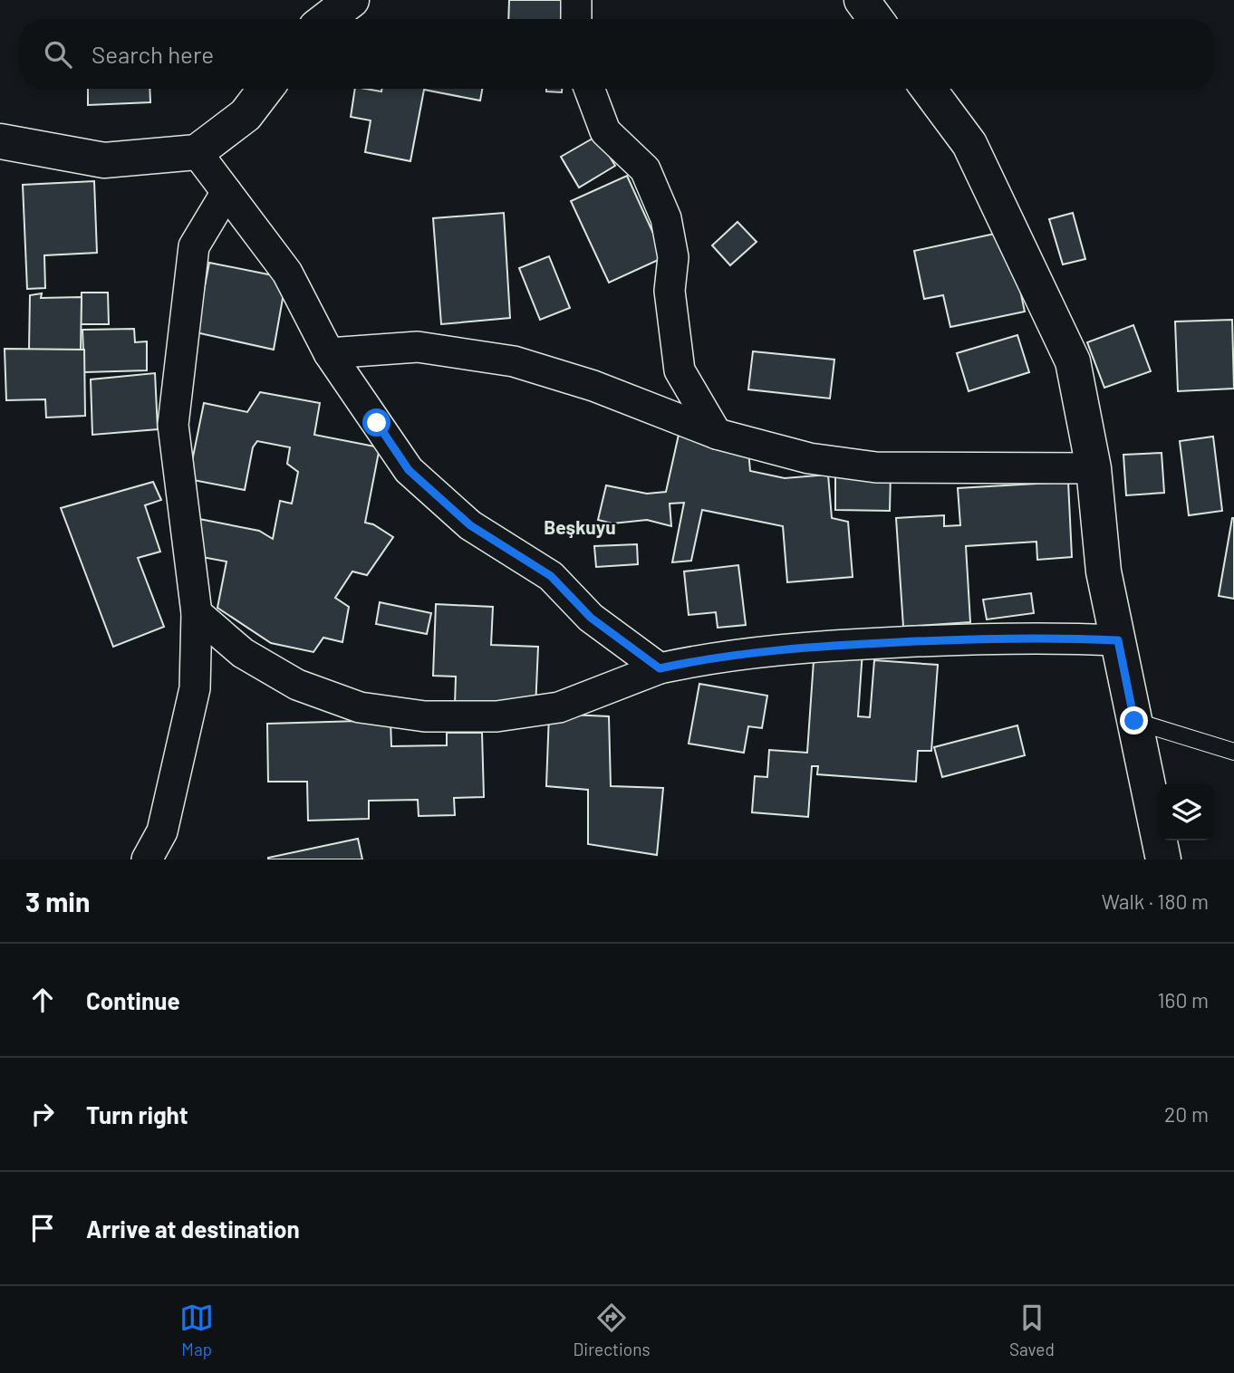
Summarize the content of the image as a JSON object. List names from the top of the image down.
{
  "districts": ["Beşkuyu"],
  "page": {
    "search": "Search here",
    "heading": ["3 min", "Walk · 180 m"],
    "list": [
      ["Continue", "160 m"],
      ["Turn right", "20 m"],
      "Arrive at destination"
    ],
    "nav": ["Map", "Directions", "Saved"]
  }
}
